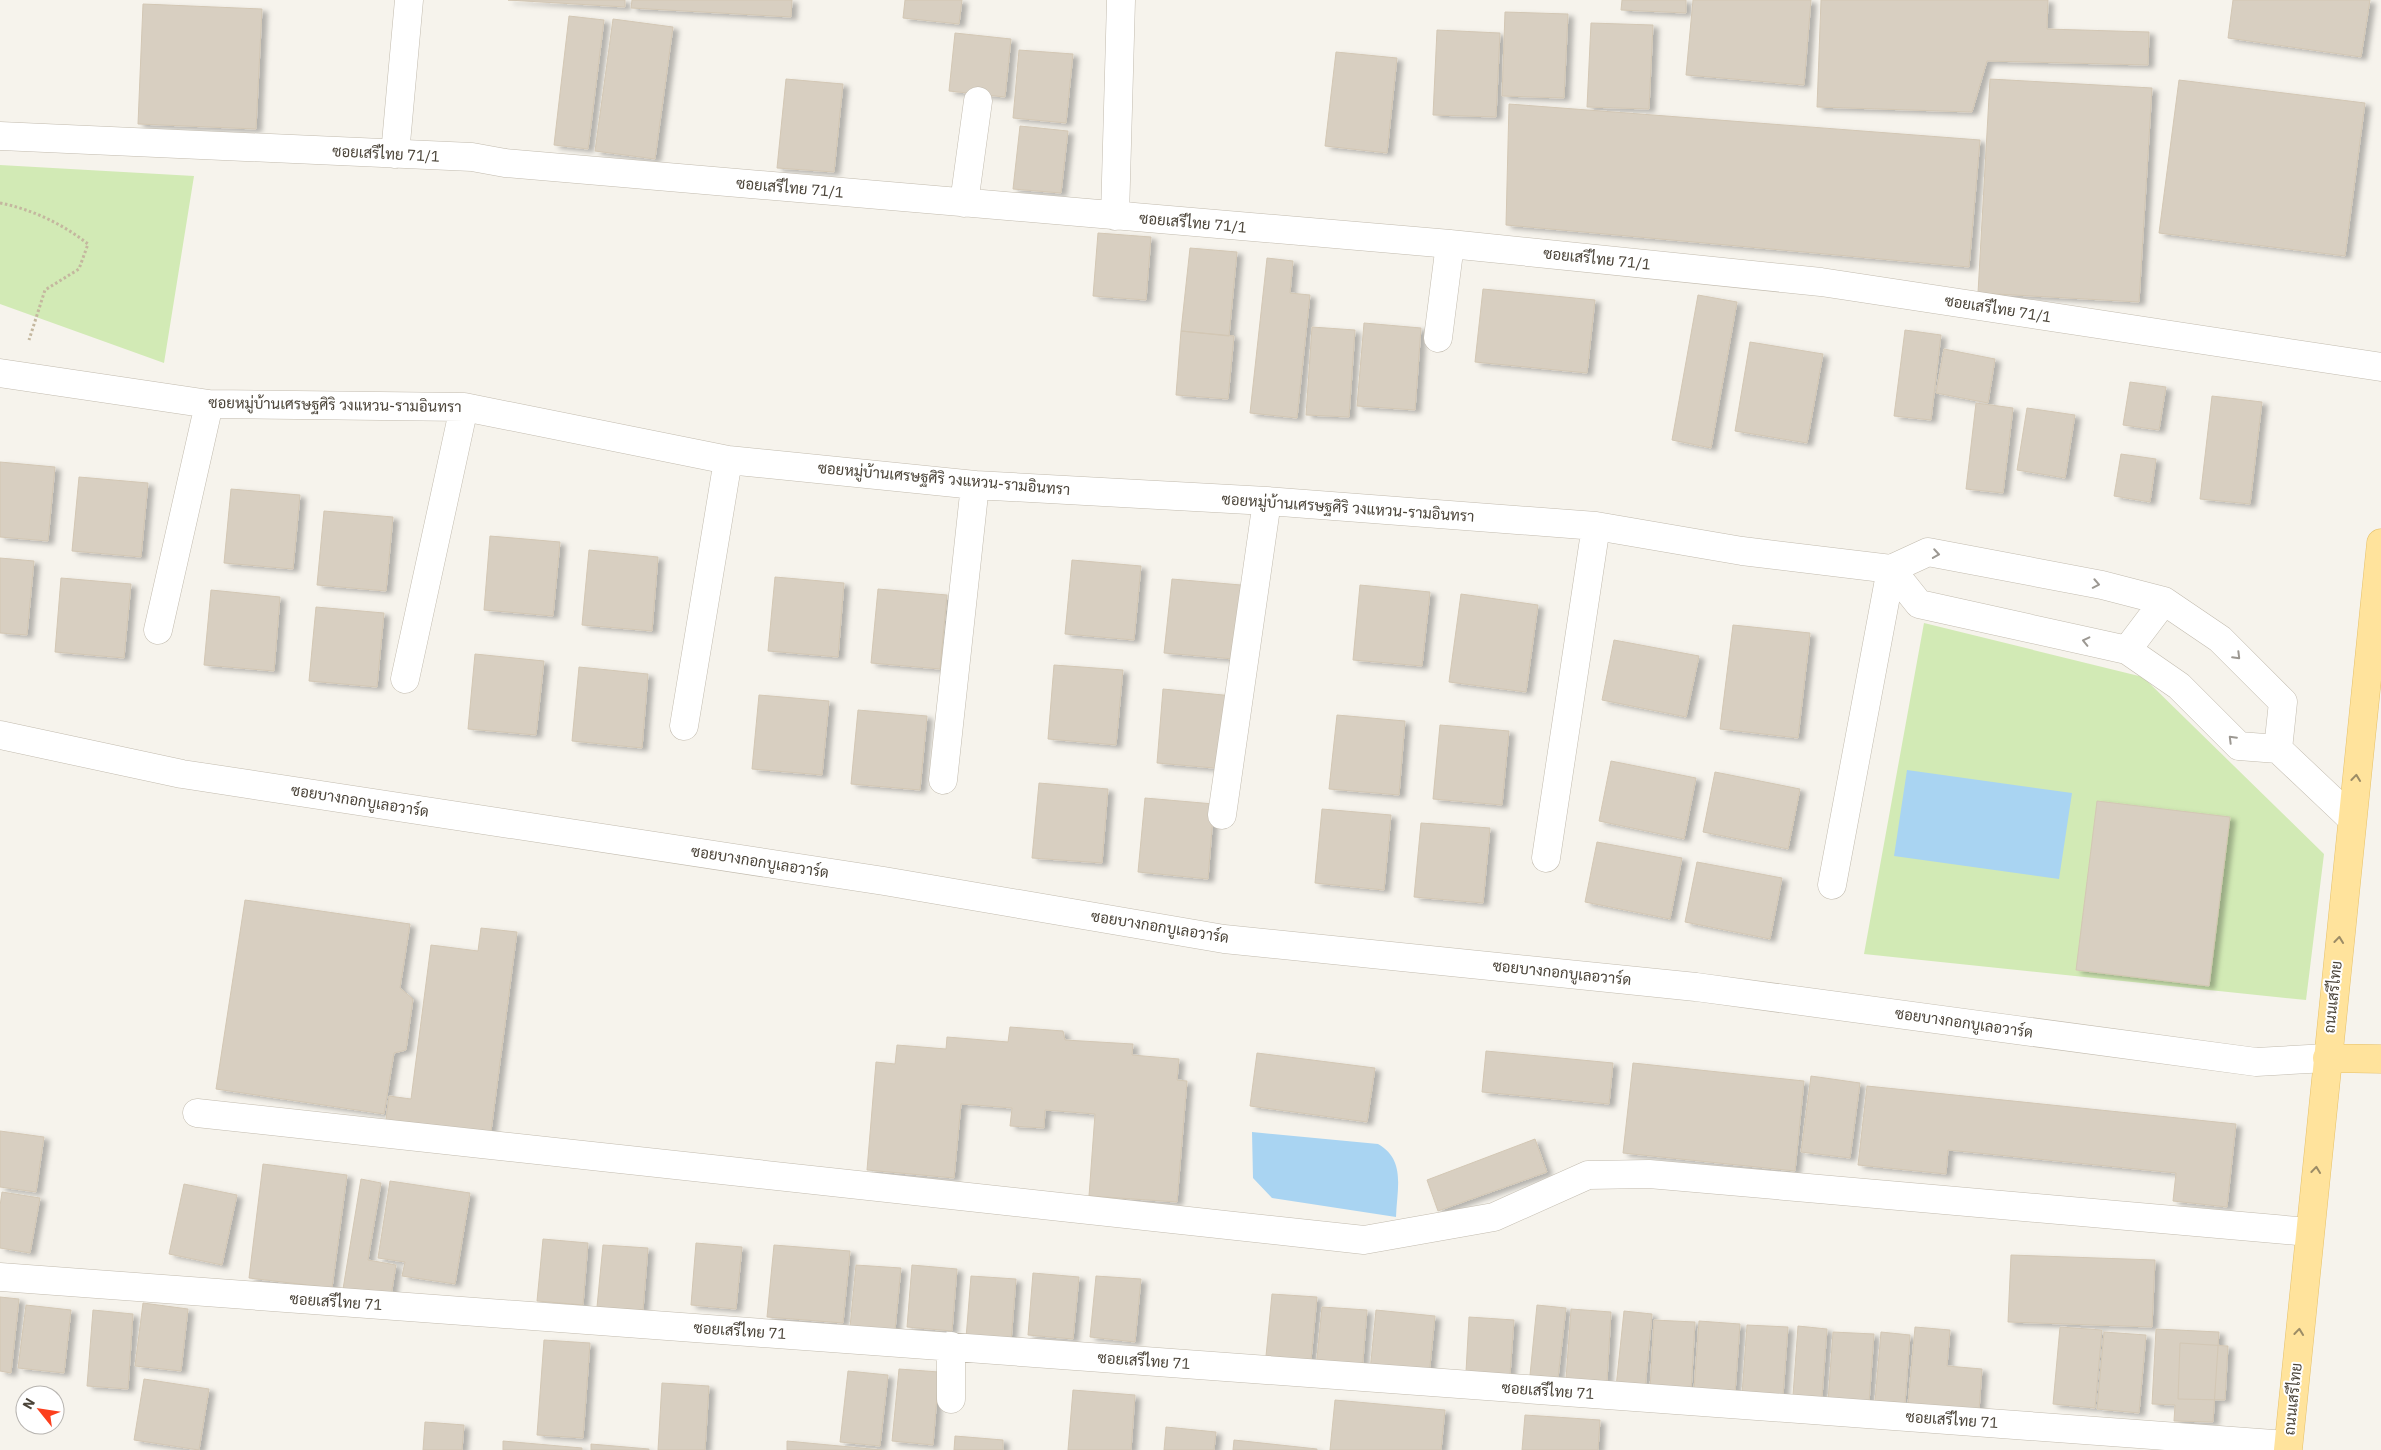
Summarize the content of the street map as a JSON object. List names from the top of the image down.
{
  "streets": {
    "main road": ["ถนนเสรีไทย"],
    "street": [
      "ซอยเสรีไทย 71/1",
      "ซอยหมู่บ้านเศรษฐศิริ วงแหวน-รามอินทรา",
      "ซอยบางกอกบูเลอวาร์ด",
      "ซอยเสรีไทย 71"
    ]
  },
  "crossings": [
    ["ซอยบางกอกบูเลอวาร์ด", "ถนนเสรีไทย"],
    ["ถนนเสรีไทย", "ซอยเสรีไทย 71"]
  ],
  "one_way": ["ถนนเสรีไทย"],
  "north": "top left"
}
